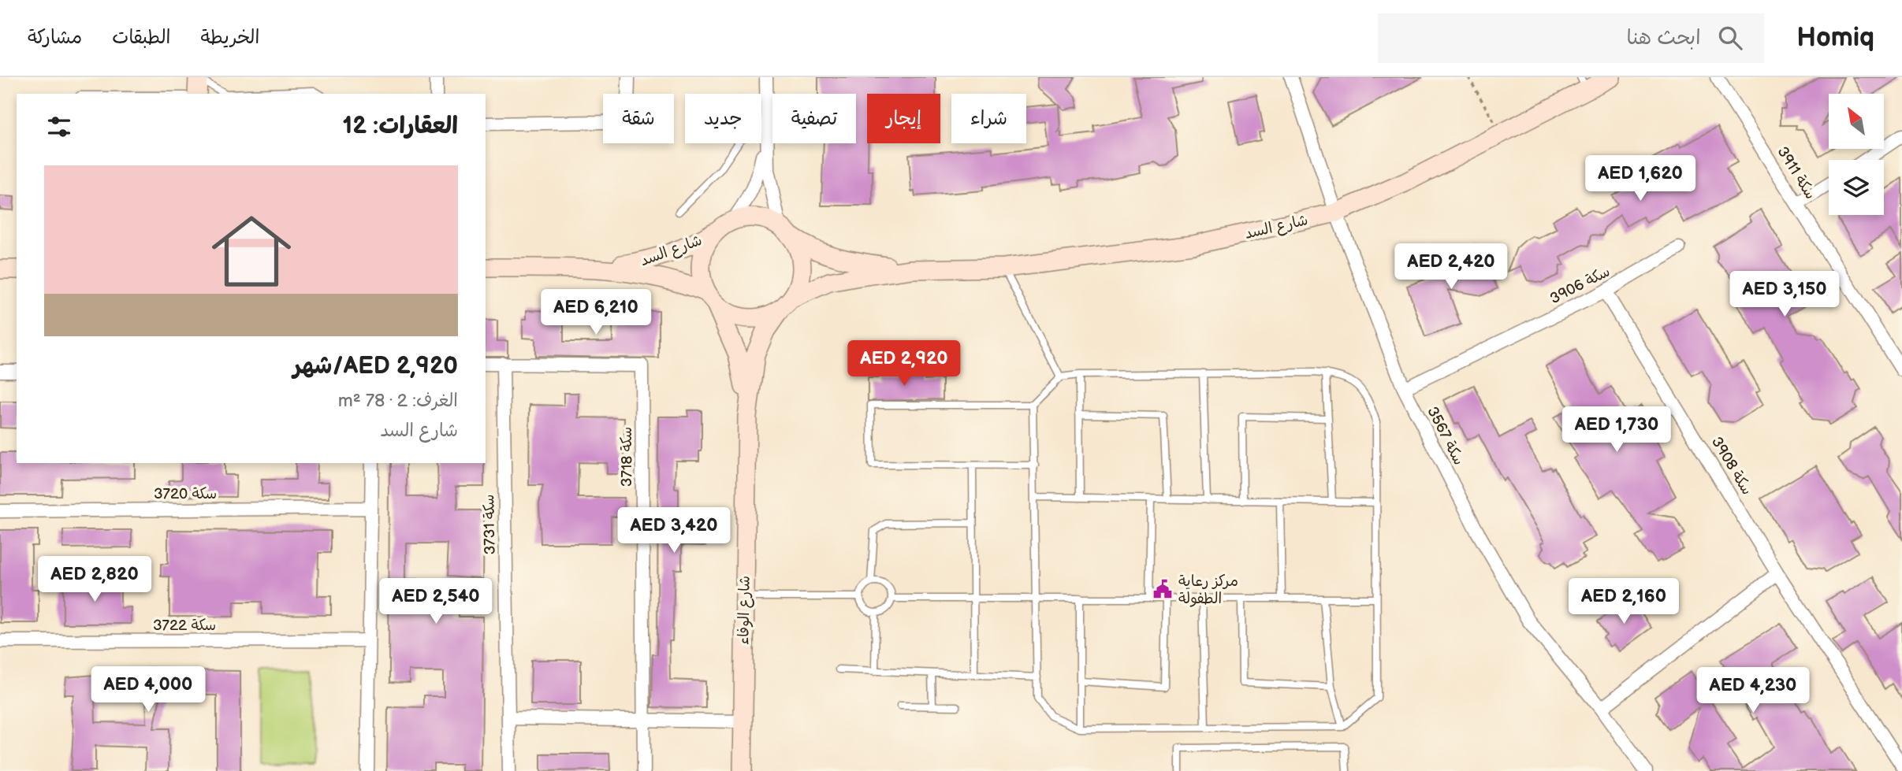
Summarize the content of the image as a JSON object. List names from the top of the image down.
{
  "streets": {
    "street": [
      "سكة 3911",
      "شارع السد",
      "سكة 3906",
      "سكة 3567",
      "سكة 3718",
      "سكة 3908",
      "سكة 3720",
      "سكة 3731",
      "شارع الوفاء",
      "سكة 3722"
    ]
  },
  "crossings": [
    ["شارع السد", "سكة 3567"],
    ["شارع السد", "شارع الوفاء"],
    ["سكة 3906", "سكة 3567"],
    ["سكة 3906", "سكة 3908"],
    ["سكة 3718", "سكة 3731"]
  ],
  "places": {
    "public building": ["مركز رعاية الطفولة"]
  },
  "north": "top left",
  "page": {
    "header": "Homiq",
    "search": "ابحث هنا",
    "nav": ["الخريطة", "الطبقات", "مشاركة"],
    "chip": [
      "شراء",
      "إيجار",
      "تصفية",
      "جديد",
      "شقة"
    ],
    "heading": "العقارات: 12",
    "price": [
      "AED 1,620",
      "AED 2,420",
      "AED 3,150",
      "AED 6,210",
      "AED 2,920",
      "AED 1,730",
      "AED 3,420",
      "AED 2,820",
      "AED 2,540",
      "AED 2,160",
      "AED 4,000",
      "AED 4,230"
    ],
    "list": [
      {
        "name": "AED 2,920/شهر",
        "note": "الغرف: 2 · 78 m² · شارع السد"
      }
    ]
  }
}
